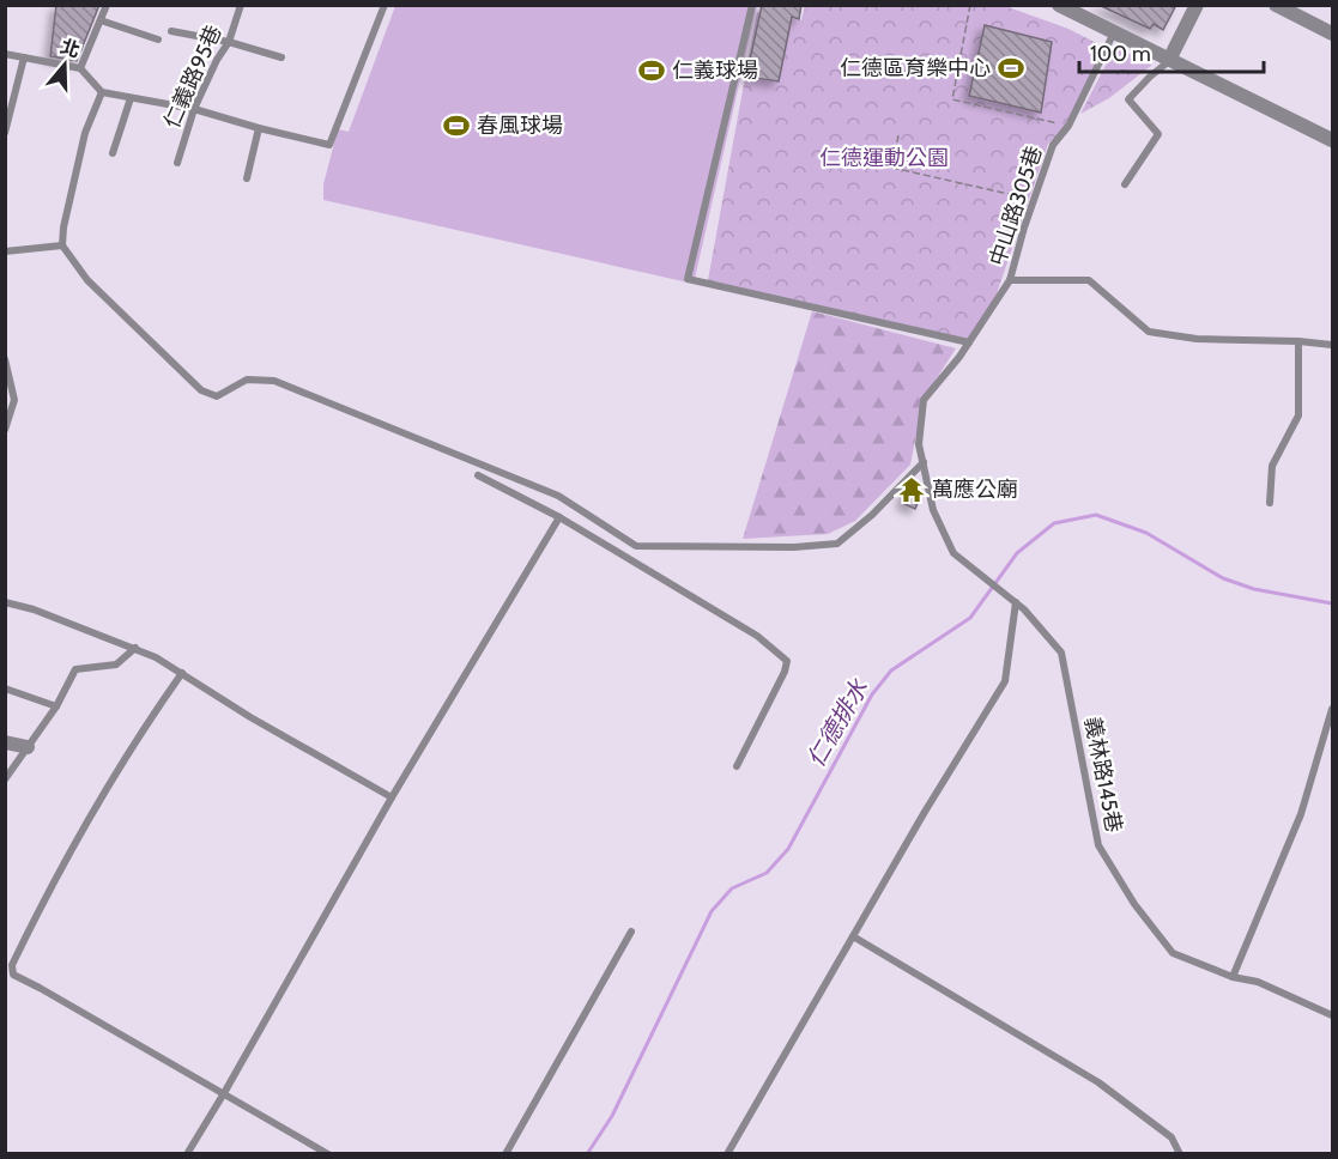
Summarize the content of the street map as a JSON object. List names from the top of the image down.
{
  "streets": {
    "lane": ["仁義路95巷", "中山路305巷", "義林路145巷"]
  },
  "crossings": [
    ["中山路305巷", "義林路145巷"]
  ],
  "water": ["仁德排水"],
  "parks": ["仁德運動公園"],
  "places": {
    "sports": ["仁德區育樂中心", "仁義球場", "春風球場"],
    "temple": ["萬應公廟"]
  },
  "scale_bar": "100 m",
  "north": "top"
}
